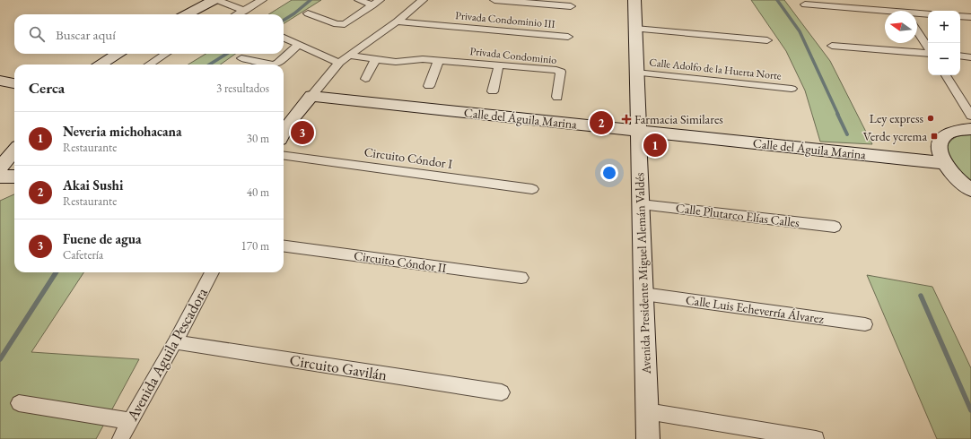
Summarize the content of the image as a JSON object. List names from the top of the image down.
{
  "streets": {
    "street": [
      "Privada Condominio III",
      "Privada Condominio",
      "Calle Adolfo de la Huerta Norte",
      "Calle del Águila Marina",
      "Circuito Cóndor I",
      "Calle Plutarco Elías Calles",
      "Circuito Cóndor II",
      "Avenida Presidente Miguel Alemán Valdés",
      "Calle Luis Echeverría Álvarez",
      "Avenida Aguila Pescadora",
      "Circuito Gavilán"
    ]
  },
  "crossings": [
    ["Calle Adolfo de la Huerta Norte", "Avenida Presidente Miguel Alemán Valdés"],
    ["Calle del Águila Marina", "Avenida Presidente Miguel Alemán Valdés"],
    ["Calle Plutarco Elías Calles", "Avenida Presidente Miguel Alemán Valdés"],
    ["Avenida Presidente Miguel Alemán Valdés", "Calle Luis Echeverría Álvarez"],
    ["Avenida Aguila Pescadora", "Circuito Gavilán"]
  ],
  "places": {
    "other": ["Ley express"],
    "health": ["Farmacia Similares"],
    "transit": ["Verde ycrema"]
  },
  "north": "left",
  "page": {
    "map_buttons": ["+", "−"],
    "search": "Buscar aquí",
    "heading": ["Cerca", "3 resultados"],
    "pins": ["2", "3", "1"],
    "list": [
      {
        "mark": "1",
        "name": "Neveria michohacana",
        "note": "Restaurante",
        "value": "30 m"
      },
      {
        "mark": "2",
        "name": "Akai Sushi",
        "note": "Restaurante",
        "value": "40 m"
      },
      {
        "mark": "3",
        "name": "Fuene de agua",
        "note": "Cafetería",
        "value": "170 m"
      }
    ]
  }
}
